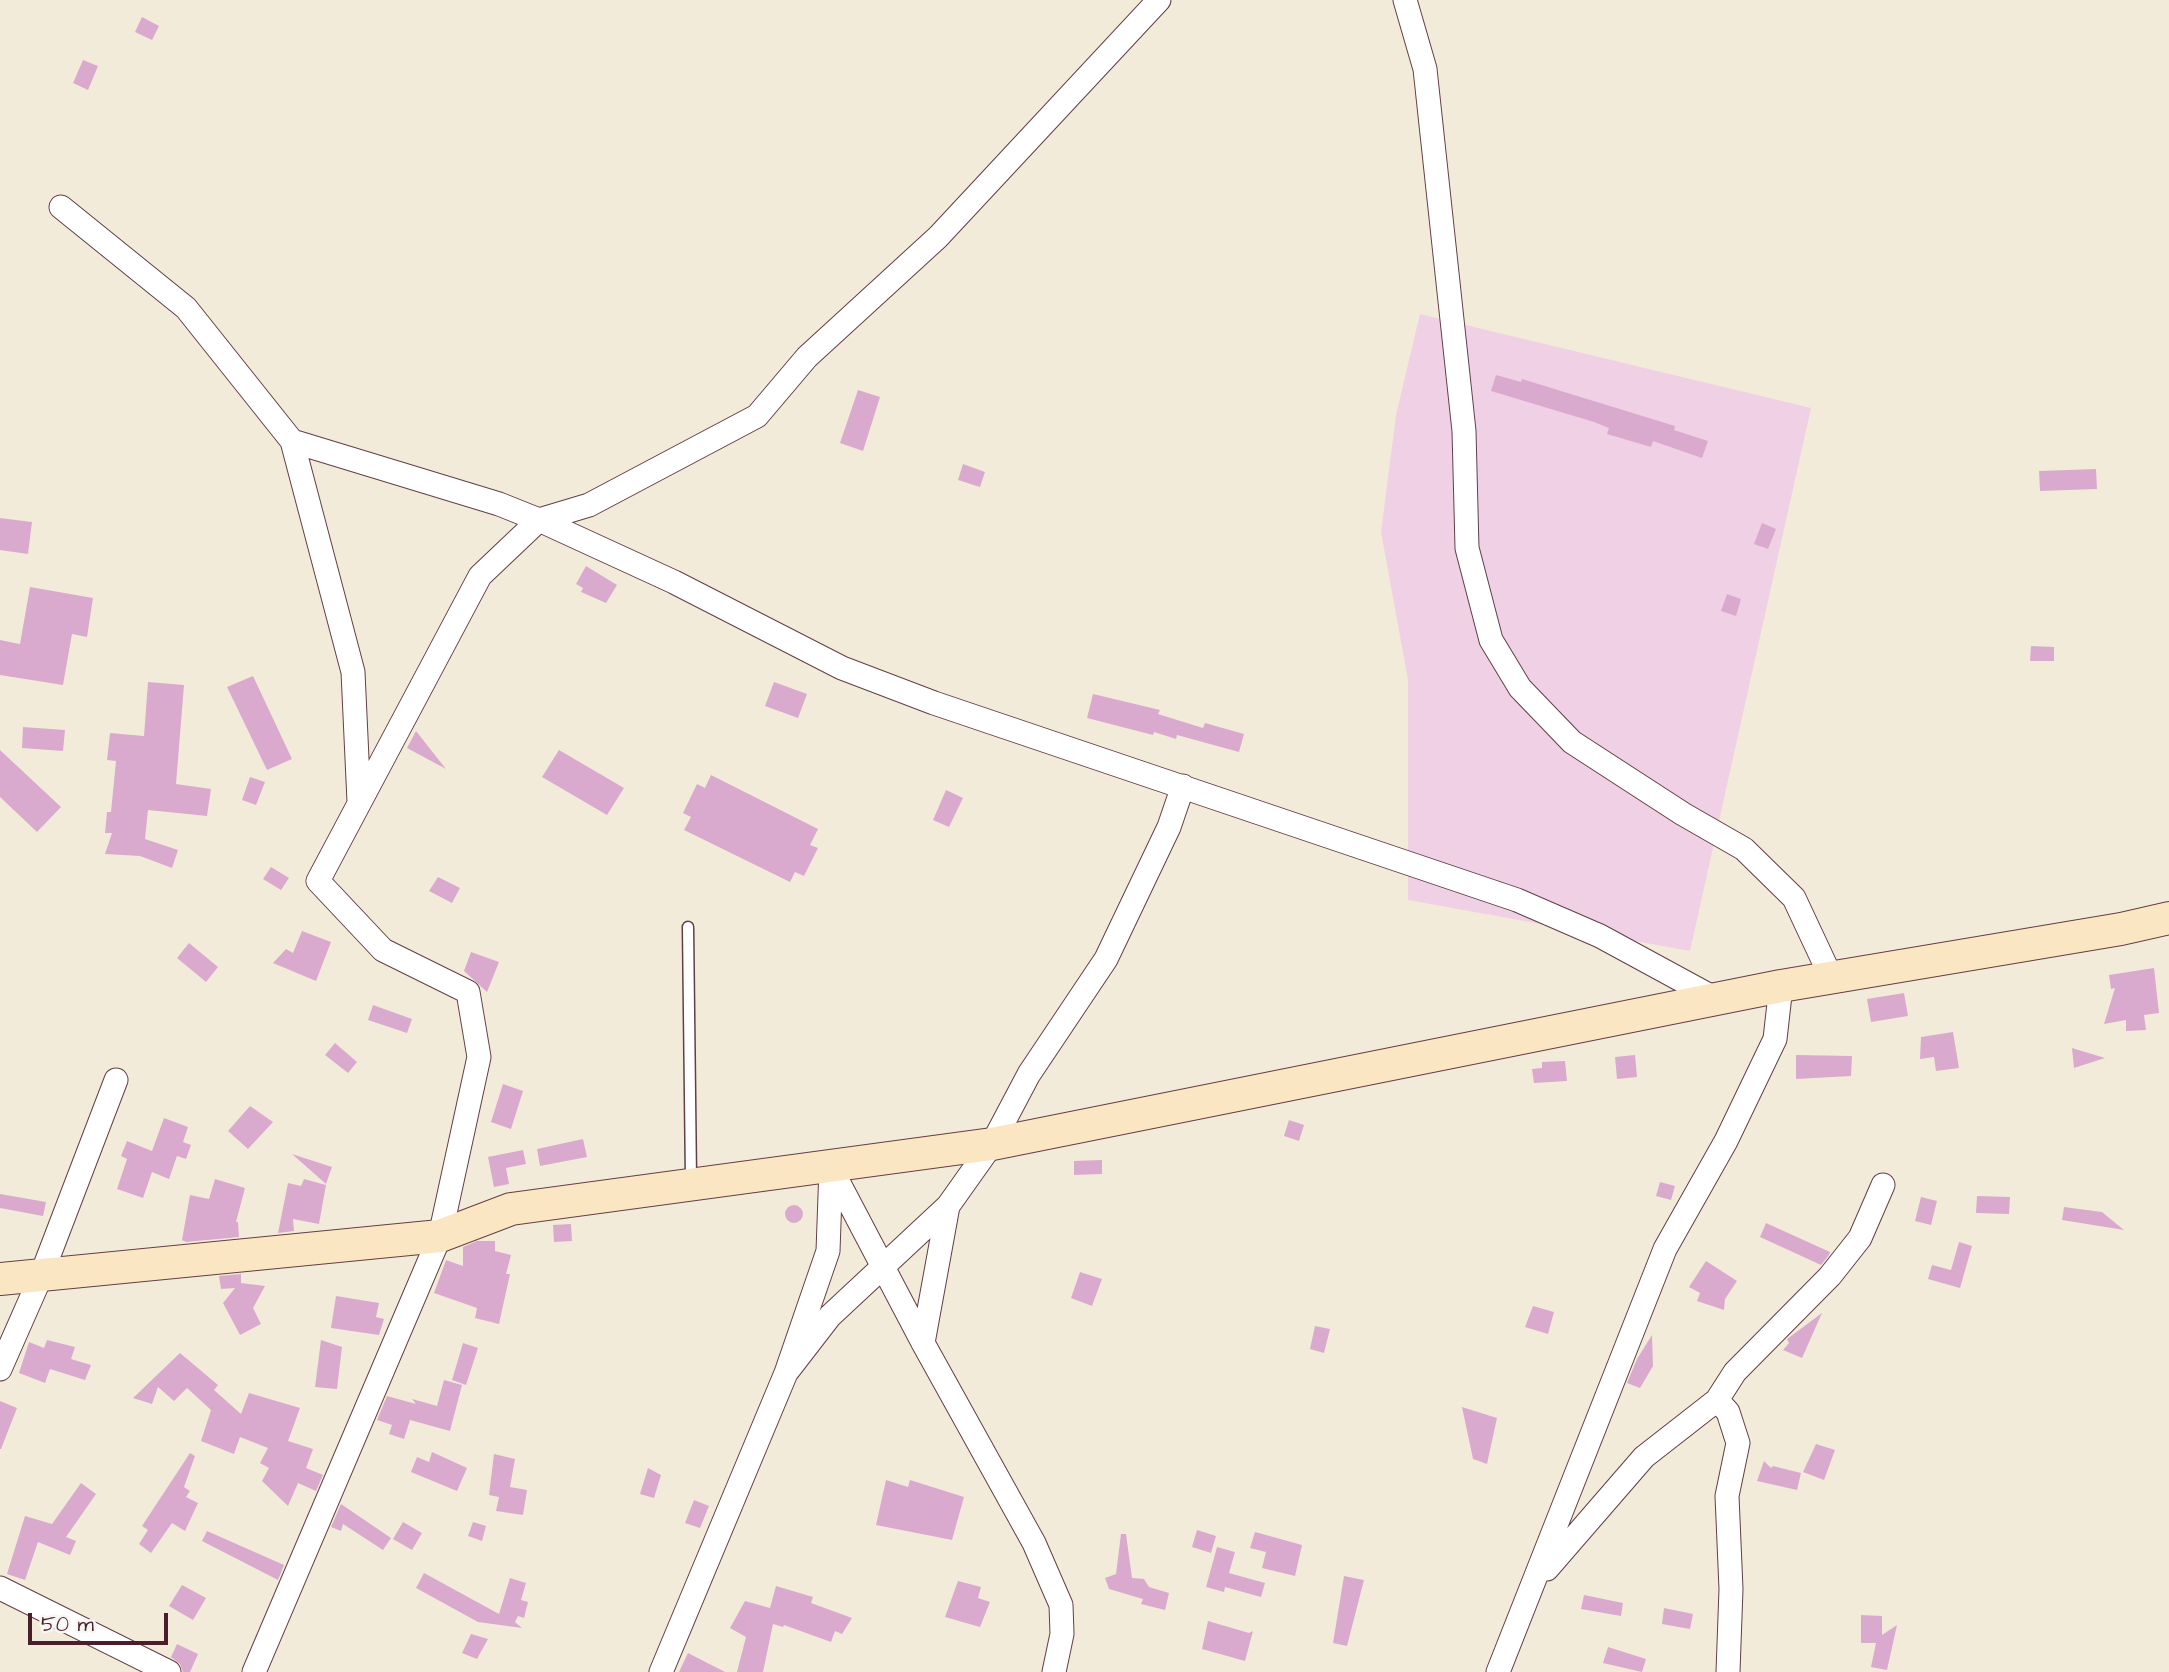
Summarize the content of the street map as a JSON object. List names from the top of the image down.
{
  "scale_bar": "50 m"
}
